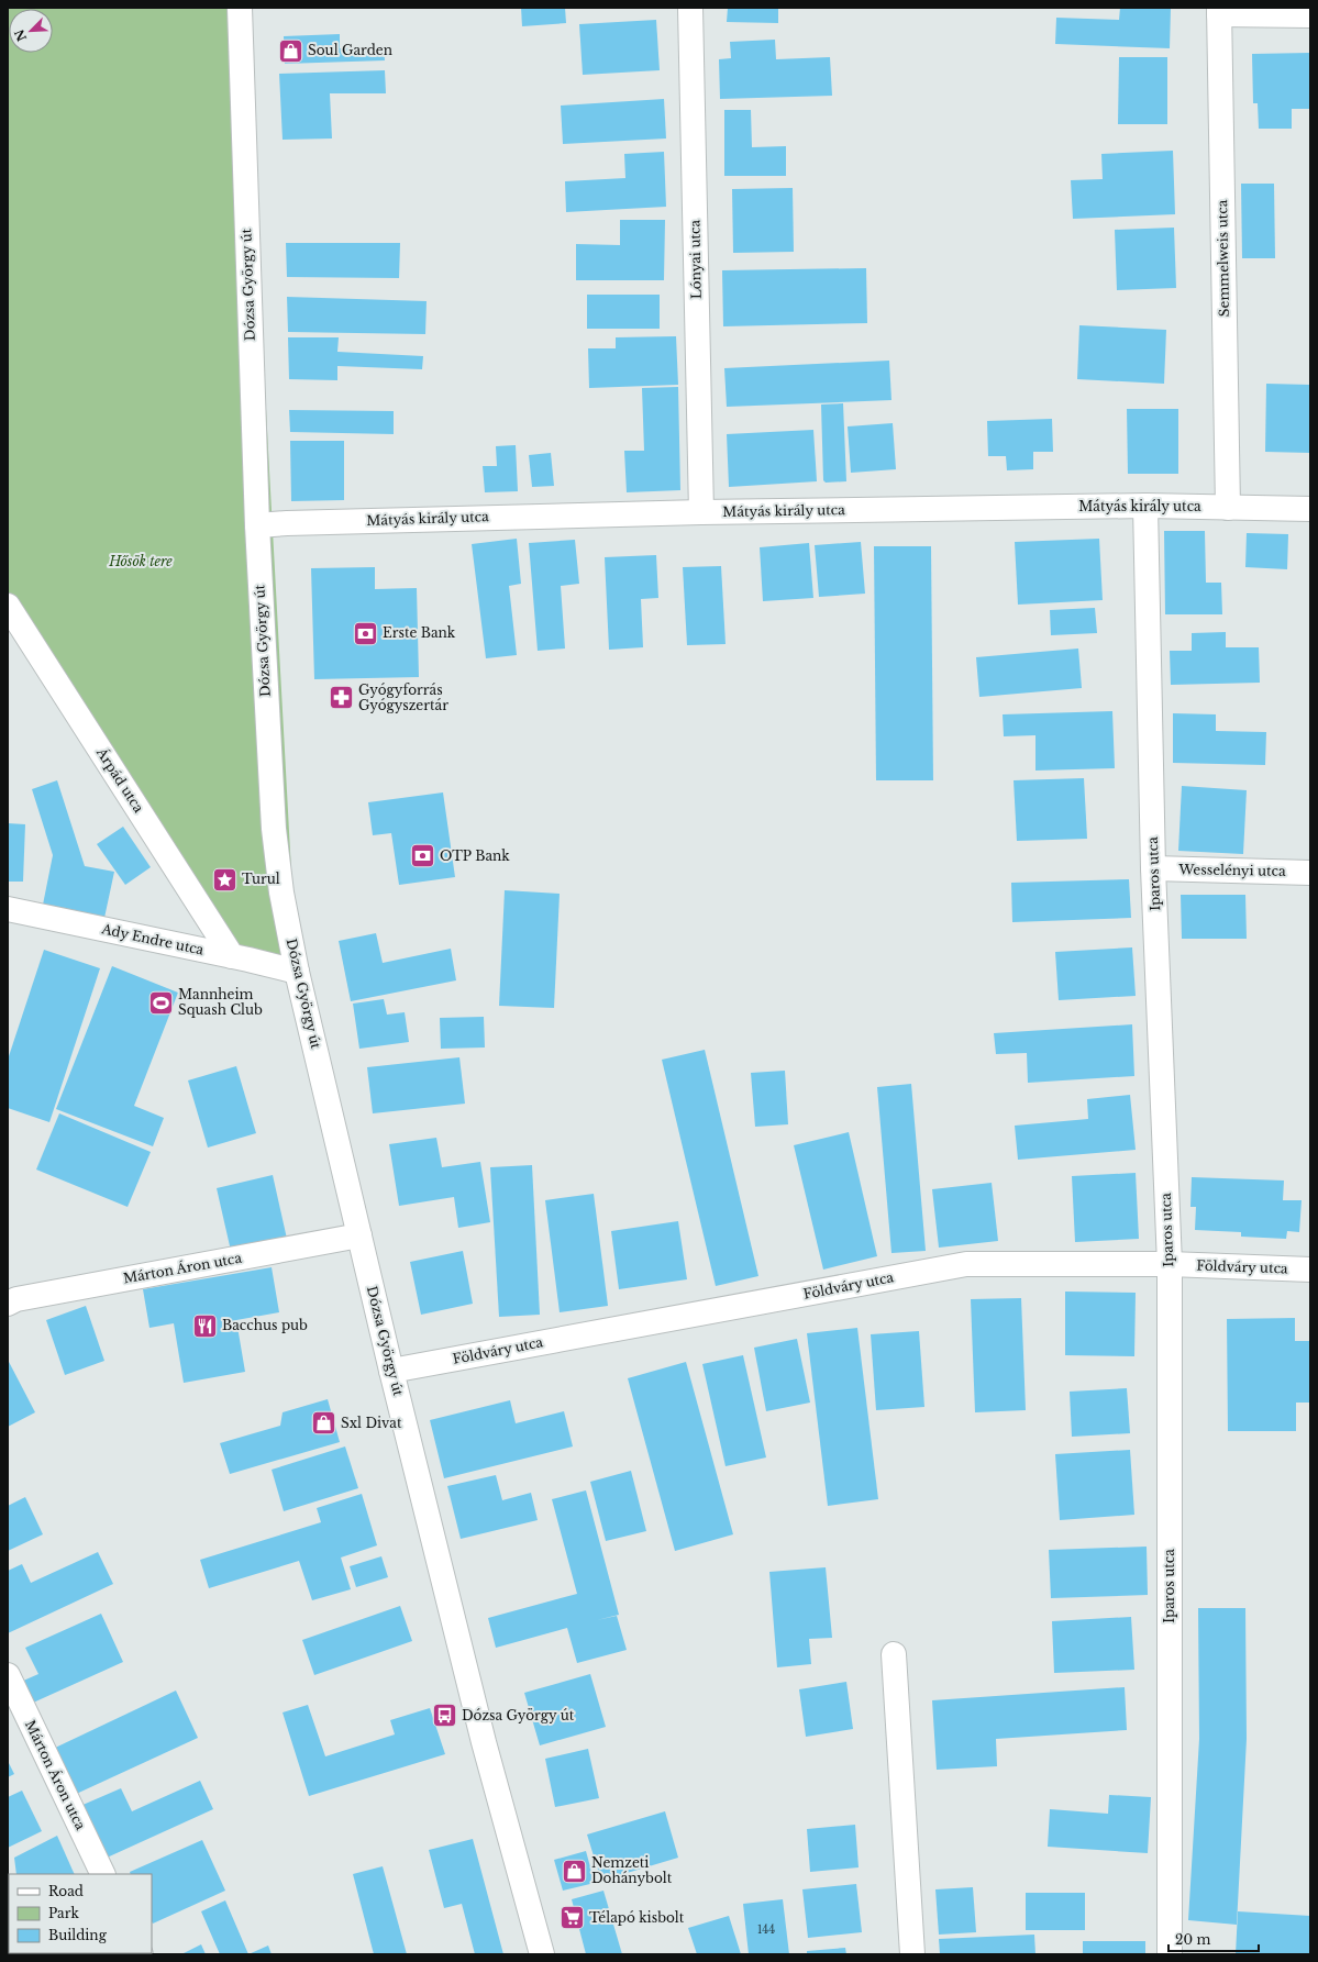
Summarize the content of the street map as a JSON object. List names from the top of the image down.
{
  "streets": {
    "street": [
      "Semmelweis utca",
      "Lónyai utca",
      "Dózsa György út",
      "Mátyás király utca",
      "Árpád utca",
      "Wesselényi utca",
      "Iparos utca",
      "Ady Endre utca",
      "Földváry utca",
      "Márton Áron utca"
    ]
  },
  "crossings": [
    ["Semmelweis utca", "Mátyás király utca"],
    ["Lónyai utca", "Mátyás király utca"],
    ["Dózsa György út", "Mátyás király utca"],
    ["Dózsa György út", "Ady Endre utca"],
    ["Dózsa György út", "Földváry utca"],
    ["Dózsa György út", "Márton Áron utca"],
    ["Mátyás király utca", "Iparos utca"],
    ["Árpád utca", "Ady Endre utca"],
    ["Wesselényi utca", "Iparos utca"],
    ["Iparos utca", "Földváry utca"]
  ],
  "parks": ["Hősök tere"],
  "places": {
    "shop": ["Soul Garden", "Sxl Divat", "Nemzeti Dohánybolt"],
    "bank": ["Erste Bank", "OTP Bank"],
    "pharmacy": ["Gyógyforrás Gyógyszertár"],
    "place": ["Turul"],
    "sports": ["Mannheim Squash Club"],
    "restaurant": ["Bacchus pub"],
    "bus stop": ["Dózsa György út"],
    "supermarket": ["Télapó kisbolt"]
  },
  "house_numbers": ["144"],
  "legend": ["Road", "Park", "Building"],
  "scale_bar": "20 m",
  "north": "bottom left"
}
